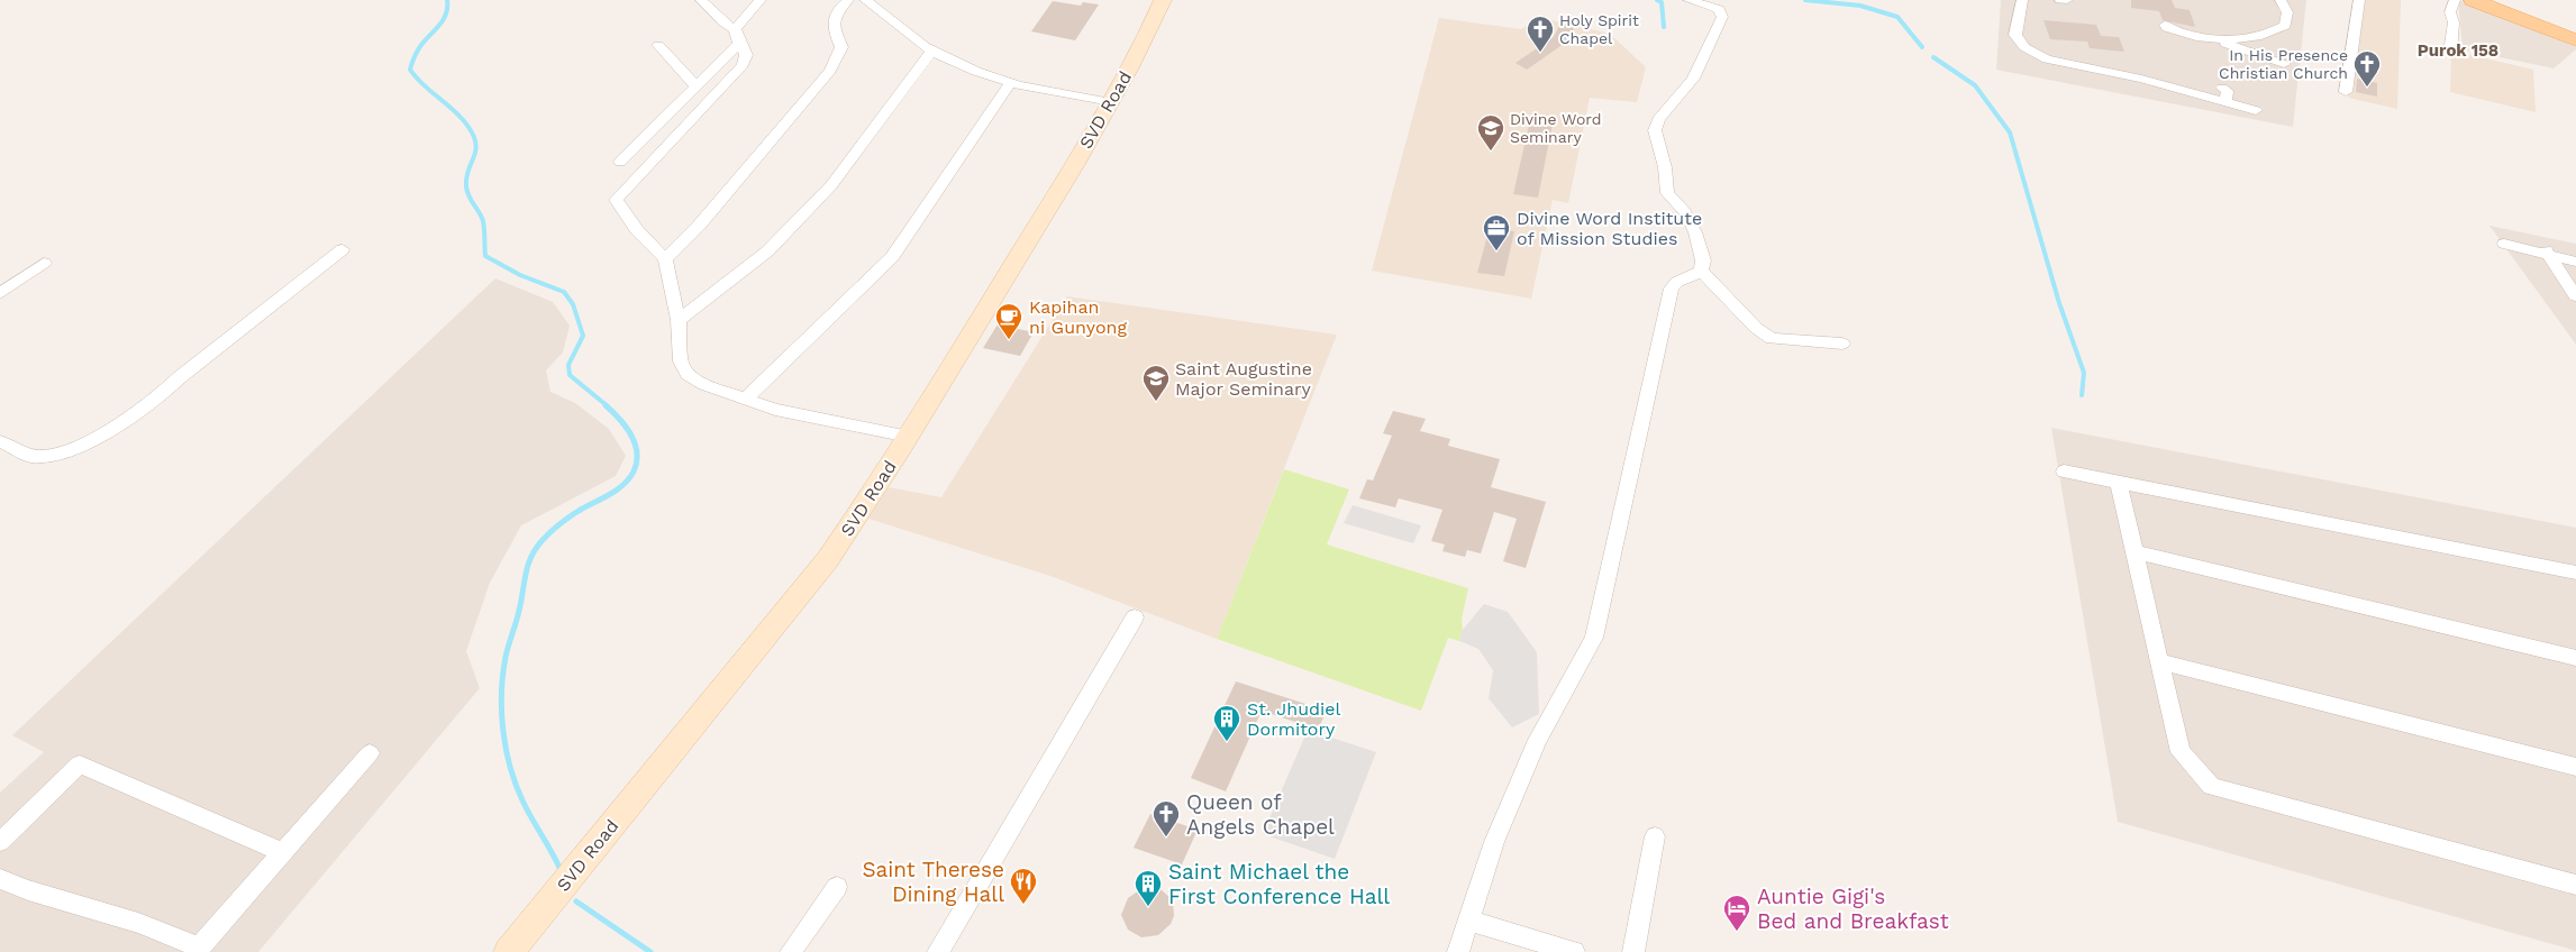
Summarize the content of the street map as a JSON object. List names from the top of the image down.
{
  "streets": {
    "main road": ["SVD Road"]
  },
  "districts": ["Purok 158"],
  "places": {
    "church": ["Holy Spirit Chapel", "In His Presence Christian Church", "Queen of Angels Chapel"],
    "school or university": ["Divine Word Seminary", "Saint Augustine Major Seminary"],
    "office": ["Divine Word Institute of Mission Studies"],
    "cafe": ["Kapihan ni Gunyong"],
    "building": ["St. Jhudiel Dormitory", "Saint Michael the First Conference Hall"],
    "restaurant": ["Saint Therese Dining Hall"],
    "hotel": ["Auntie Gigi's Bed and Breakfast"]
  }
}
